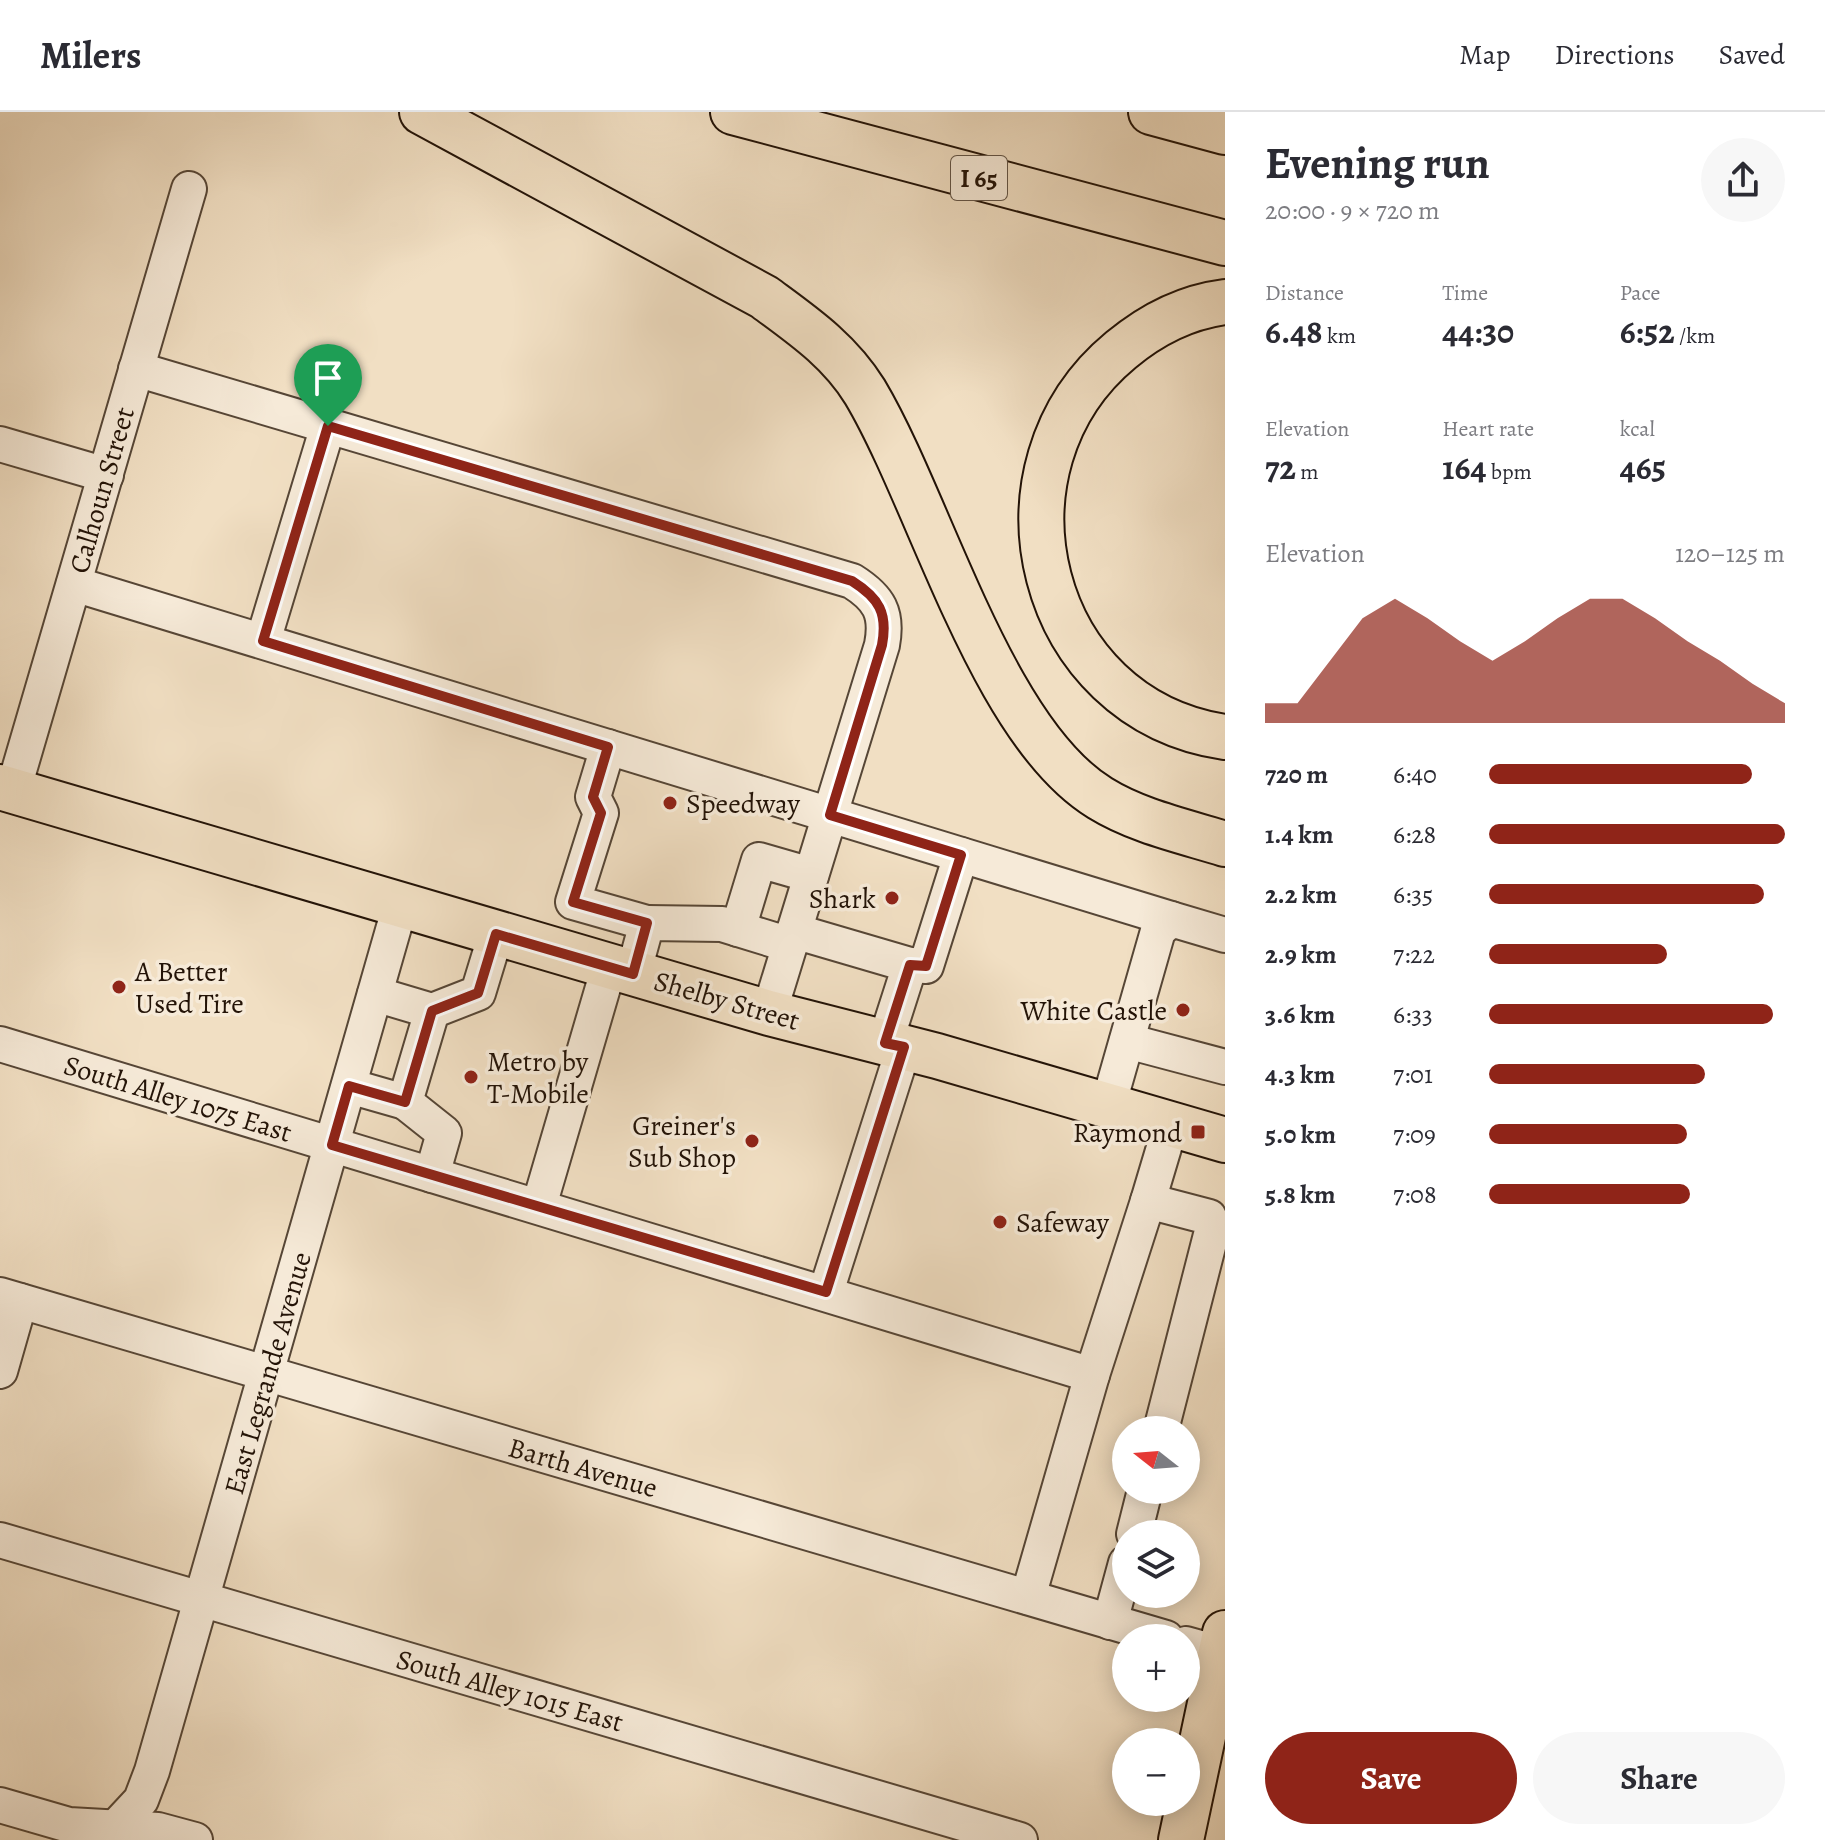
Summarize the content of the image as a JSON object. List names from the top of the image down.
{
  "streets": {
    "main road": ["I 65", "Shelby Street"],
    "street": [
      "Calhoun Street",
      "South Alley 1075 East",
      "East Legrande Avenue",
      "Barth Avenue",
      "South Alley 1015 East"
    ]
  },
  "crossings": [
    ["Calhoun Street", "Shelby Street"],
    ["Shelby Street", "East Legrande Avenue"],
    ["South Alley 1075 East", "East Legrande Avenue"],
    ["East Legrande Avenue", "Barth Avenue"],
    ["East Legrande Avenue", "South Alley 1015 East"]
  ],
  "places": {
    "other": [
      "Speedway",
      "Shark",
      "A Better Used Tire",
      "White Castle",
      "Metro by T-Mobile",
      "Greiner's Sub Shop",
      "Safeway"
    ],
    "transit": ["Raymond"]
  },
  "north": "left",
  "page": {
    "header": "Milers",
    "nav": ["Map", "Directions", "Saved"],
    "heading": ["Evening run", "20:00 · 9 × 720 m"],
    "stats": [
      ["Distance", "6.48 km"],
      ["Time", "44:30"],
      ["Pace", "6:52 /km"],
      ["Elevation", "72 m"],
      ["Heart rate", "164 bpm"],
      ["kcal", "465"]
    ],
    "chart": ["Elevation", "120–125 m"],
    "list": [
      {
        "name": "720 m",
        "note": "6:40"
      },
      {
        "name": "1.4 km",
        "note": "6:28"
      },
      {
        "name": "2.2 km",
        "note": "6:35"
      },
      {
        "name": "2.9 km",
        "note": "7:22"
      },
      {
        "name": "3.6 km",
        "note": "6:33"
      },
      {
        "name": "4.3 km",
        "note": "7:01"
      },
      {
        "name": "5.0 km",
        "note": "7:09"
      },
      {
        "name": "5.8 km",
        "note": "7:08"
      }
    ],
    "map_buttons": ["+", "−"],
    "buttons": ["Save", "Share"]
  }
}
